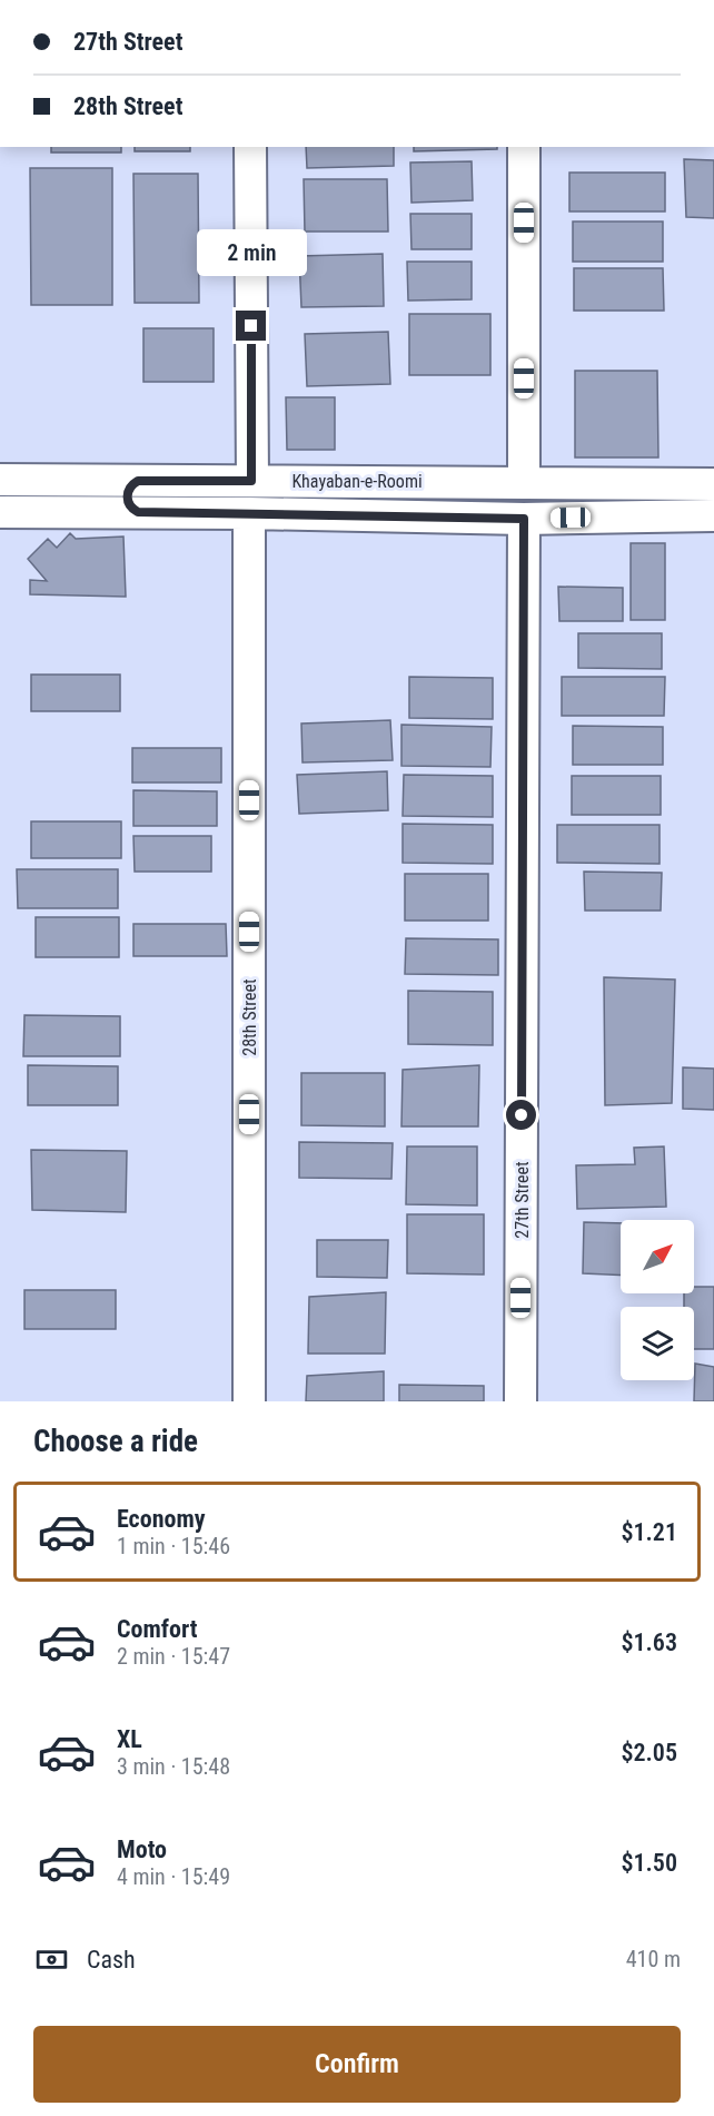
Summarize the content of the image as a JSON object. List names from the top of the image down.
{
  "streets": {
    "street": ["Khayaban-e-Roomi", "28th Street", "27th Street"]
  },
  "crossings": [
    ["Khayaban-e-Roomi", "28th Street"],
    ["Khayaban-e-Roomi", "27th Street"]
  ],
  "north": "top right",
  "page": {
    "banner": ["27th Street", "28th Street"],
    "bubble": "2 min",
    "heading": "Choose a ride",
    "list": [
      {
        "name": "Economy",
        "note": "1 min · 15:46",
        "value": "$1.21"
      },
      {
        "name": "Comfort",
        "note": "2 min · 15:47",
        "value": "$1.63"
      },
      {
        "name": "XL",
        "note": "3 min · 15:48",
        "value": "$2.05"
      },
      {
        "name": "Moto",
        "note": "4 min · 15:49",
        "value": "$1.50"
      }
    ],
    "pay": ["Cash", "410 m"],
    "buttons": "Confirm"
  }
}
